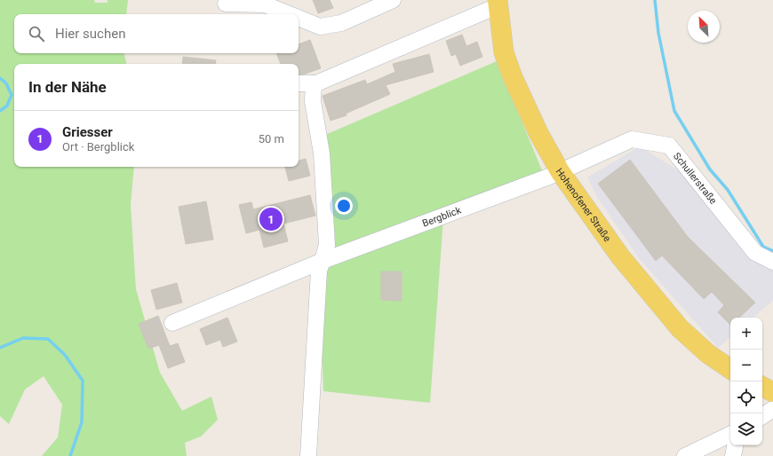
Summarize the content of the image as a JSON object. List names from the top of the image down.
{
  "streets": {
    "main road": ["Hohenofener Straße"],
    "street": ["Schullerstraße", "Bergblick"]
  },
  "crossings": [
    ["Schullerstraße", "Hohenofener Straße"],
    ["Schullerstraße", "Bergblick"],
    ["Hohenofener Straße", "Bergblick"]
  ],
  "north": "top left",
  "page": {
    "search": "Hier suchen",
    "heading": "In der Nähe",
    "list": [
      {
        "mark": "1",
        "name": "Griesser",
        "note": "Ort · Bergblick",
        "value": "50 m"
      }
    ],
    "pins": "1",
    "map_buttons": ["+", "−"]
  }
}
